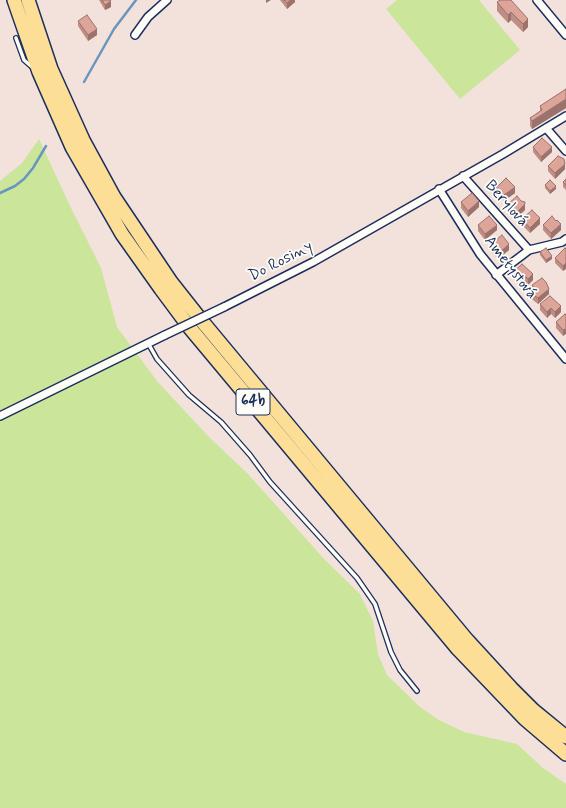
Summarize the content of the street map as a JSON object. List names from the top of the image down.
{
  "streets": {
    "highway": ["64b"],
    "street": ["Berylová", "Do Rosiny", "Ametystová"]
  },
  "crossings": [
    ["Berylová", "Do Rosiny"],
    ["Do Rosiny", "Ametystová"]
  ]
}
